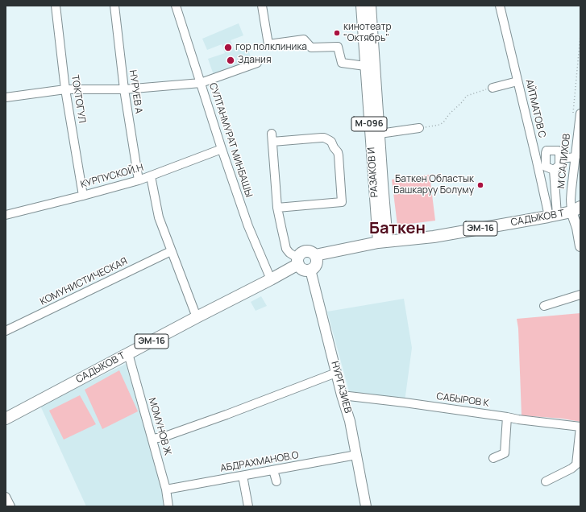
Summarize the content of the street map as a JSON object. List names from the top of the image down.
{
  "streets": {
    "highway": ["САДЫКОВ Т", "ЭМ-16"],
    "main road": ["М-096", "РАЗАКОВ И", "НУРГАЗИЕВ"],
    "street": [
      "НУРУЕВ А",
      "ТОКТОГУЛ",
      "АЙТМАТОВ С",
      "СУЛТАНМУРАТ МИНБАШЫ",
      "М САЛИХОВ",
      "КУРПУСКОЙ.Н",
      "КОМУНИСТИЧЕСКАЯ",
      "САБЫРОВ К",
      "МОМУНОВ Ж",
      "АБДРАХМАНОВ.О"
    ]
  },
  "crossings": [
    ["НУРУЕВ А", "КУРПУСКОЙ.Н"],
    ["ТОКТОГУЛ", "КУРПУСКОЙ.Н"],
    ["АЙТМАТОВ С", "САДЫКОВ Т"],
    ["СУЛТАНМУРАТ МИНБАШЫ", "КУРПУСКОЙ.Н"],
    ["СУЛТАНМУРАТ МИНБАШЫ", "САДЫКОВ Т"],
    ["М САЛИХОВ", "САДЫКОВ Т"],
    ["РАЗАКОВ И", "САДЫКОВ Т"],
    ["РАЗАКОВ И", "ЭМ-16"],
    ["САДЫКОВ Т", "ЭМ-16"],
    ["САДЫКОВ Т", "НУРГАЗИЕВ"],
    ["САДЫКОВ Т", "МОМУНОВ Ж"],
    ["ЭМ-16", "НУРГАЗИЕВ"],
    ["НУРГАЗИЕВ", "САБЫРОВ К"],
    ["НУРГАЗИЕВ", "АБДРАХМАНОВ.О"],
    ["МОМУНОВ Ж", "АБДРАХМАНОВ.О"]
  ],
  "districts": ["Баткен"],
  "places": [
    "кинотеатр \"Октябрь\"",
    "гор полклиника",
    "Здания",
    "Баткен Областык Башкаруу Болуму"
  ]
}
